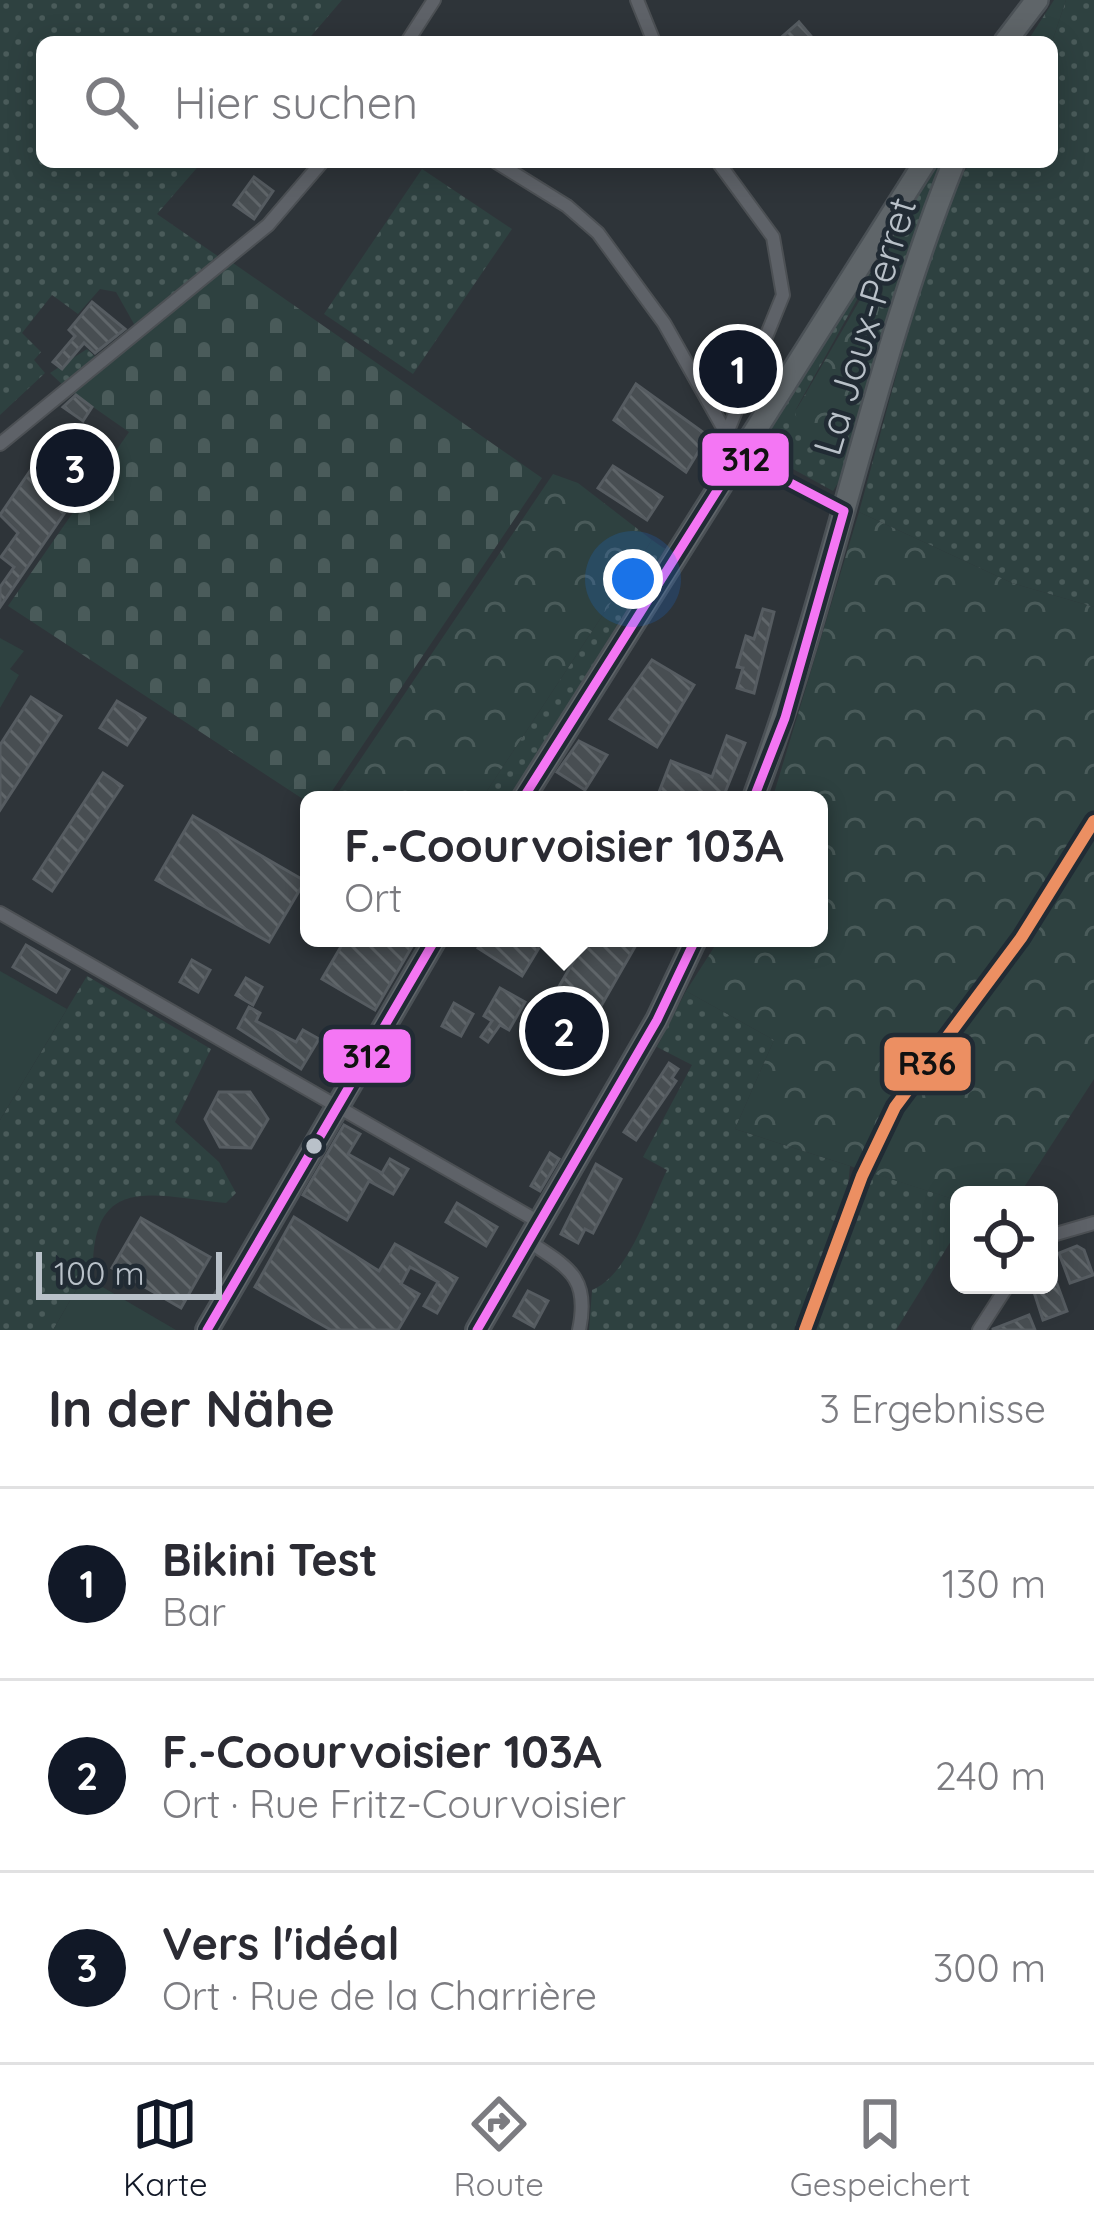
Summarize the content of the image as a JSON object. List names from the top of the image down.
{
  "streets": {
    "main road": ["La Joux-Perret"]
  },
  "lines": ["transit line 312", "transit line R36"],
  "scale_bar": "100 m",
  "page": {
    "search": "Hier suchen",
    "pins": ["1", "3", "2"],
    "popup": ["F.-Coourvoisier 103A", "Ort"],
    "scale": "100 m",
    "heading": ["In der Nähe", "3 Ergebnisse"],
    "list": [
      {
        "mark": "1",
        "name": "Bikini Test",
        "note": "Bar",
        "value": "130 m"
      },
      {
        "mark": "2",
        "name": "F.-Coourvoisier 103A",
        "note": "Ort · Rue Fritz-Courvoisier",
        "value": "240 m"
      },
      {
        "mark": "3",
        "name": "Vers l'idéal",
        "note": "Ort · Rue de la Charrière",
        "value": "300 m"
      }
    ],
    "nav": ["Karte", "Route", "Gespeichert"]
  }
}
